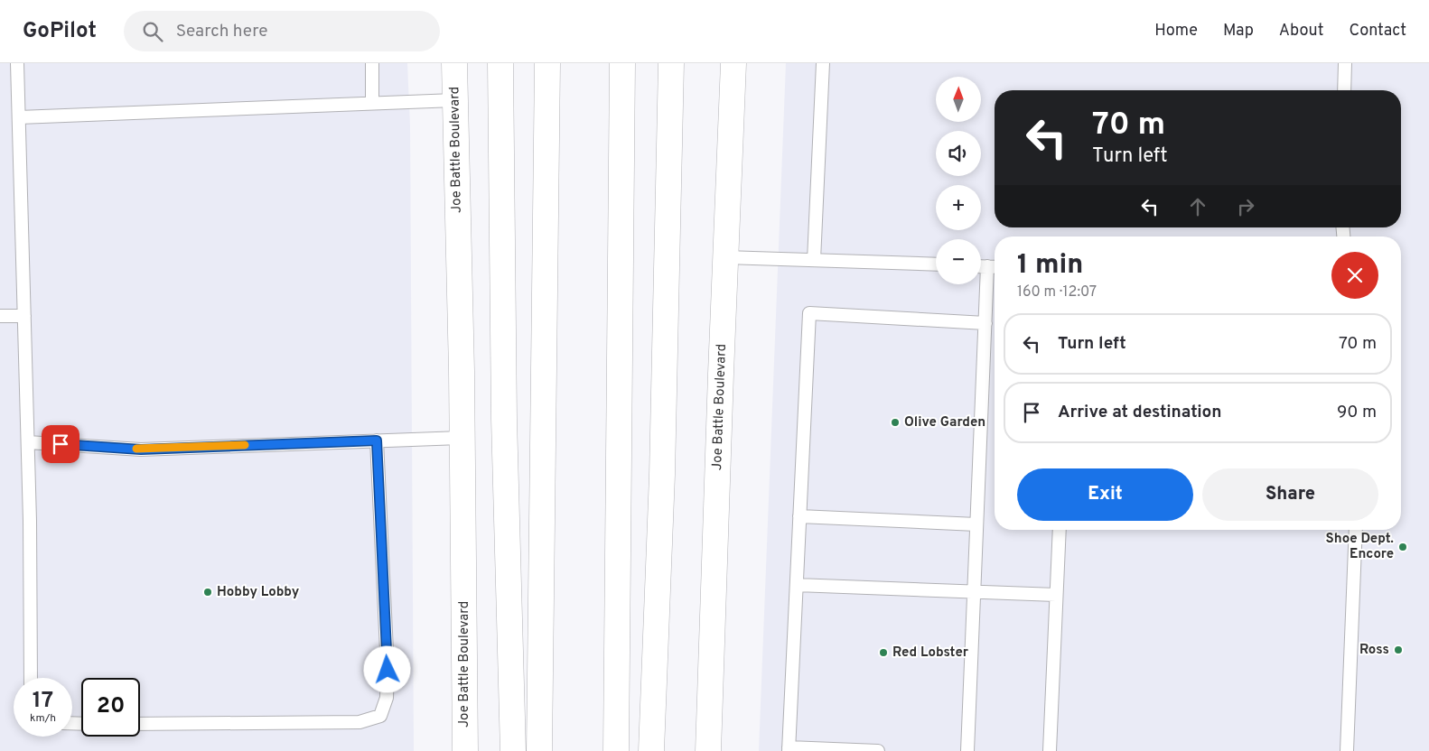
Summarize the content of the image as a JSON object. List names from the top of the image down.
{
  "streets": {
    "main road": ["Joe Battle Boulevard"]
  },
  "places": [
    "Olive Garden",
    "Shoe Dept. Encore",
    "Hobby Lobby",
    "Ross",
    "Red Lobster"
  ],
  "north": "top",
  "page": {
    "header": "GoPilot",
    "search": "Search here",
    "nav": [
      "Home",
      "Map",
      "About",
      "Contact"
    ],
    "map_buttons": ["+", "−"],
    "turn": ["70 m", "Turn left"],
    "heading": ["1 min", "160 m · 12:07"],
    "list": [
      {
        "name": "Turn left",
        "value": "70 m"
      },
      {
        "name": "Arrive at destination",
        "value": "90 m"
      }
    ],
    "buttons": ["Exit", "Share"],
    "speed": "17 km/h",
    "limit": "20"
  }
}
